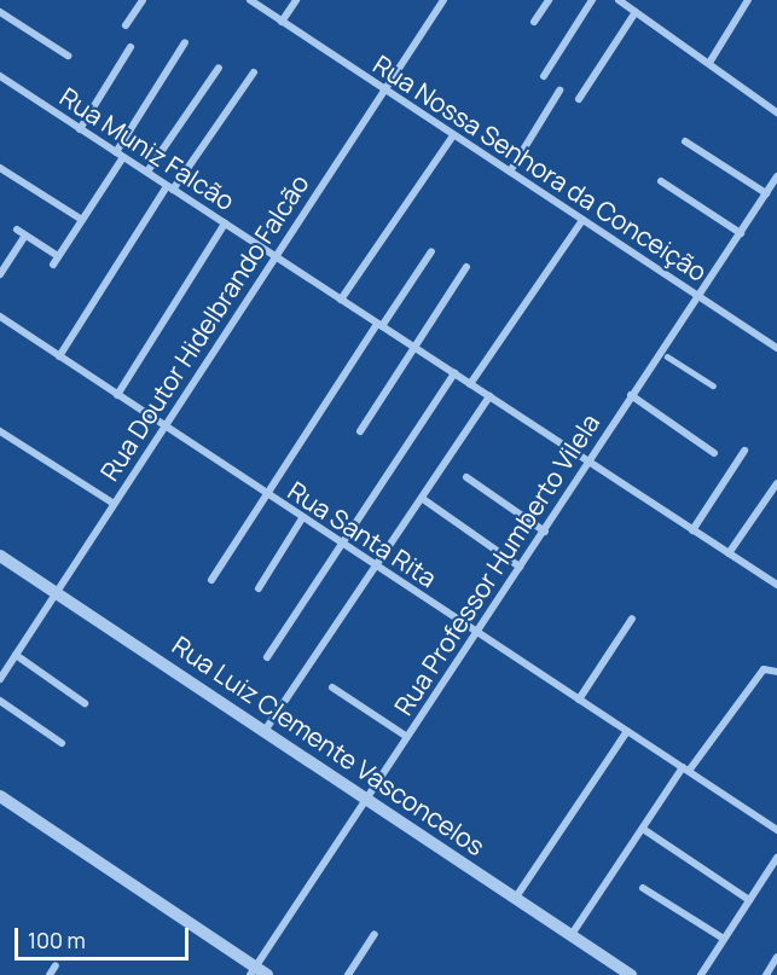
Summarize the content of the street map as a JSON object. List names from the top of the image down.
{
  "streets": {
    "street": [
      "Rua Muniz Falcão",
      "Rua Nossa Senhora da Conceição",
      "Rua Doutor Hidelbrando Falcão",
      "Rua Santa Rita",
      "Rua Professor Humberto Vilela",
      "Rua Luiz Clemente Vasconcelos"
    ]
  },
  "crossings": [
    ["Rua Muniz Falcão", "Rua Doutor Hidelbrando Falcão"],
    ["Rua Muniz Falcão", "Rua Professor Humberto Vilela"],
    ["Rua Nossa Senhora da Conceição", "Rua Doutor Hidelbrando Falcão"],
    ["Rua Nossa Senhora da Conceição", "Rua Professor Humberto Vilela"],
    ["Rua Doutor Hidelbrando Falcão", "Rua Santa Rita"],
    ["Rua Doutor Hidelbrando Falcão", "Rua Luiz Clemente Vasconcelos"],
    ["Rua Santa Rita", "Rua Professor Humberto Vilela"],
    ["Rua Professor Humberto Vilela", "Rua Luiz Clemente Vasconcelos"]
  ],
  "scale_bar": "100 m"
}
